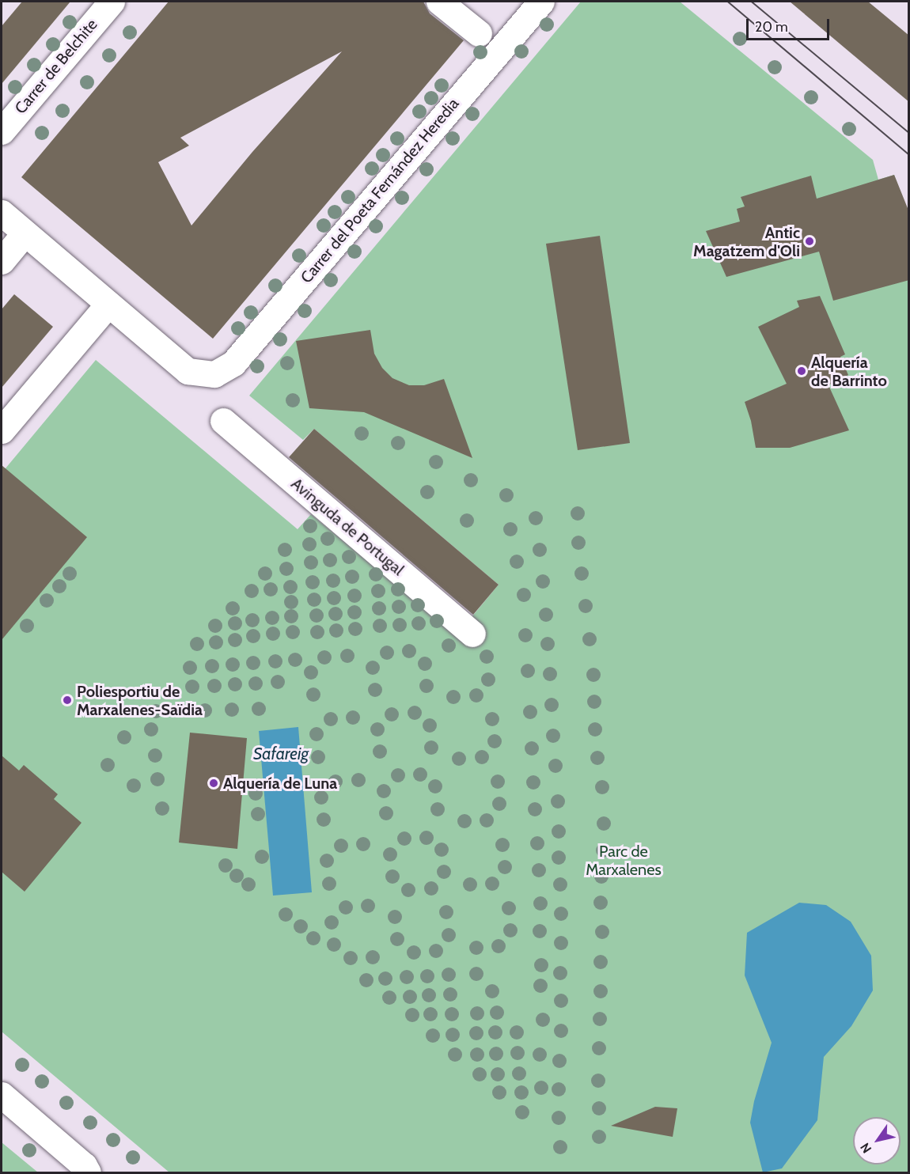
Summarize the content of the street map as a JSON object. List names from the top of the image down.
{
  "streets": {
    "street": ["Carrer de Belchite", "Carrer del Poeta Fernández Heredia", "Avinguda de Portugal"]
  },
  "water": ["Safareig"],
  "parks": ["Parc de Marxalenes"],
  "places": [
    "Antic Magatzem d'Oli",
    "Alquería de Barrinto",
    "Poliesportiu de Marxalenes-Saïdia",
    "Alquería de Luna"
  ],
  "scale_bar": "20 m",
  "north": "bottom left"
}
